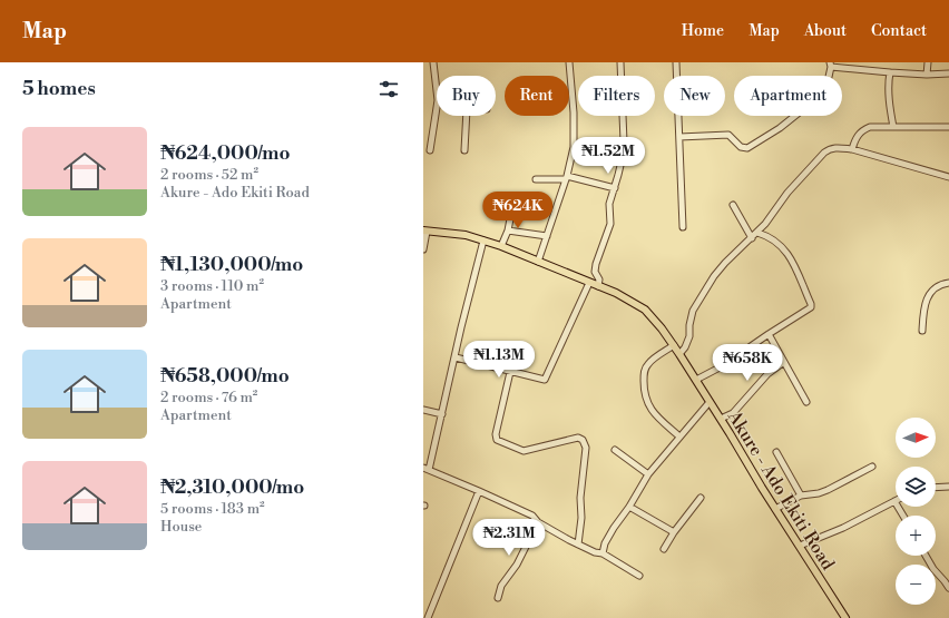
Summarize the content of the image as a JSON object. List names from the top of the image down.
{
  "streets": {
    "main road": ["Akure - Ado Ekiti Road"]
  },
  "north": "right",
  "page": {
    "header": "Map",
    "nav": [
      "Home",
      "Map",
      "About",
      "Contact"
    ],
    "heading": "5 homes",
    "chip": [
      "Buy",
      "Rent",
      "Filters",
      "New",
      "Apartment"
    ],
    "list": [
      {
        "name": "₦624,000/mo",
        "note": "2 rooms · 52 m² · Akure - Ado Ekiti Road"
      },
      {
        "name": "₦1,130,000/mo",
        "note": "3 rooms · 110 m² · Apartment"
      },
      {
        "name": "₦658,000/mo",
        "note": "2 rooms · 76 m² · Apartment"
      },
      {
        "name": "₦2,310,000/mo",
        "note": "5 rooms · 183 m² · House"
      }
    ],
    "price": [
      "₦1.52M",
      "₦624K",
      "₦1.13M",
      "₦658K",
      "₦2.31M"
    ],
    "map_buttons": ["+", "−"]
  }
}
